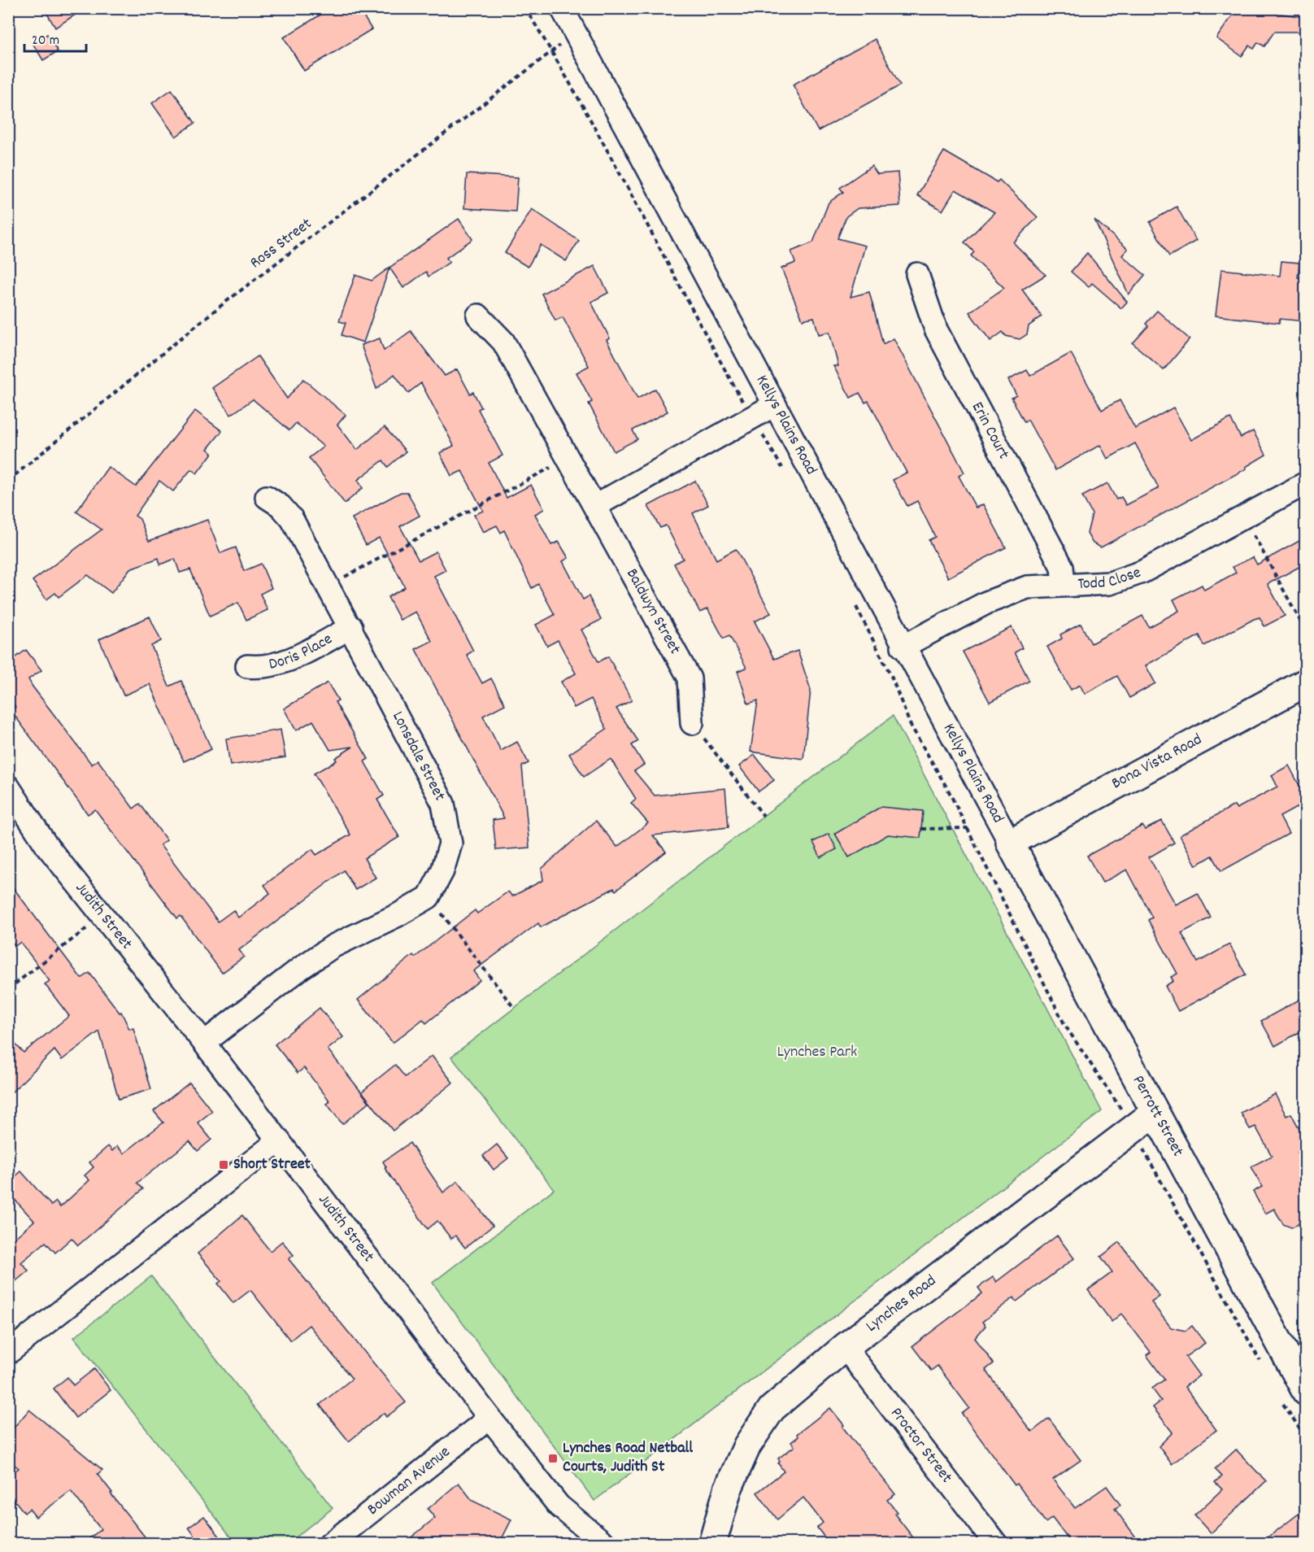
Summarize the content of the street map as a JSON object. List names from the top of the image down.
{
  "streets": {
    "street": [
      "Kellys Plains Road",
      "Erin Court",
      "Todd Close",
      "Baldwyn Street",
      "Doris Place",
      "Lonsdale Street",
      "Bona Vista Road",
      "Judith Street",
      "Perrott Street",
      "Lynches Road",
      "Proctor Street",
      "Bowman Avenue"
    ],
    "path": ["Ross Street"]
  },
  "crossings": [
    ["Ross Street", "Kellys Plains Road"],
    ["Kellys Plains Road", "Todd Close"],
    ["Kellys Plains Road", "Bona Vista Road"],
    ["Kellys Plains Road", "Perrott Street"],
    ["Erin Court", "Todd Close"],
    ["Doris Place", "Lonsdale Street"],
    ["Lonsdale Street", "Judith Street"],
    ["Bona Vista Road", "Perrott Street"],
    ["Judith Street", "Bowman Avenue"],
    ["Perrott Street", "Lynches Road"],
    ["Lynches Road", "Proctor Street"]
  ],
  "parks": ["Lynches Park"],
  "places": {
    "transit": ["Short Street", "Lynches Road Netball Courts, Judith St"]
  },
  "scale_bar": "20 m"
}
